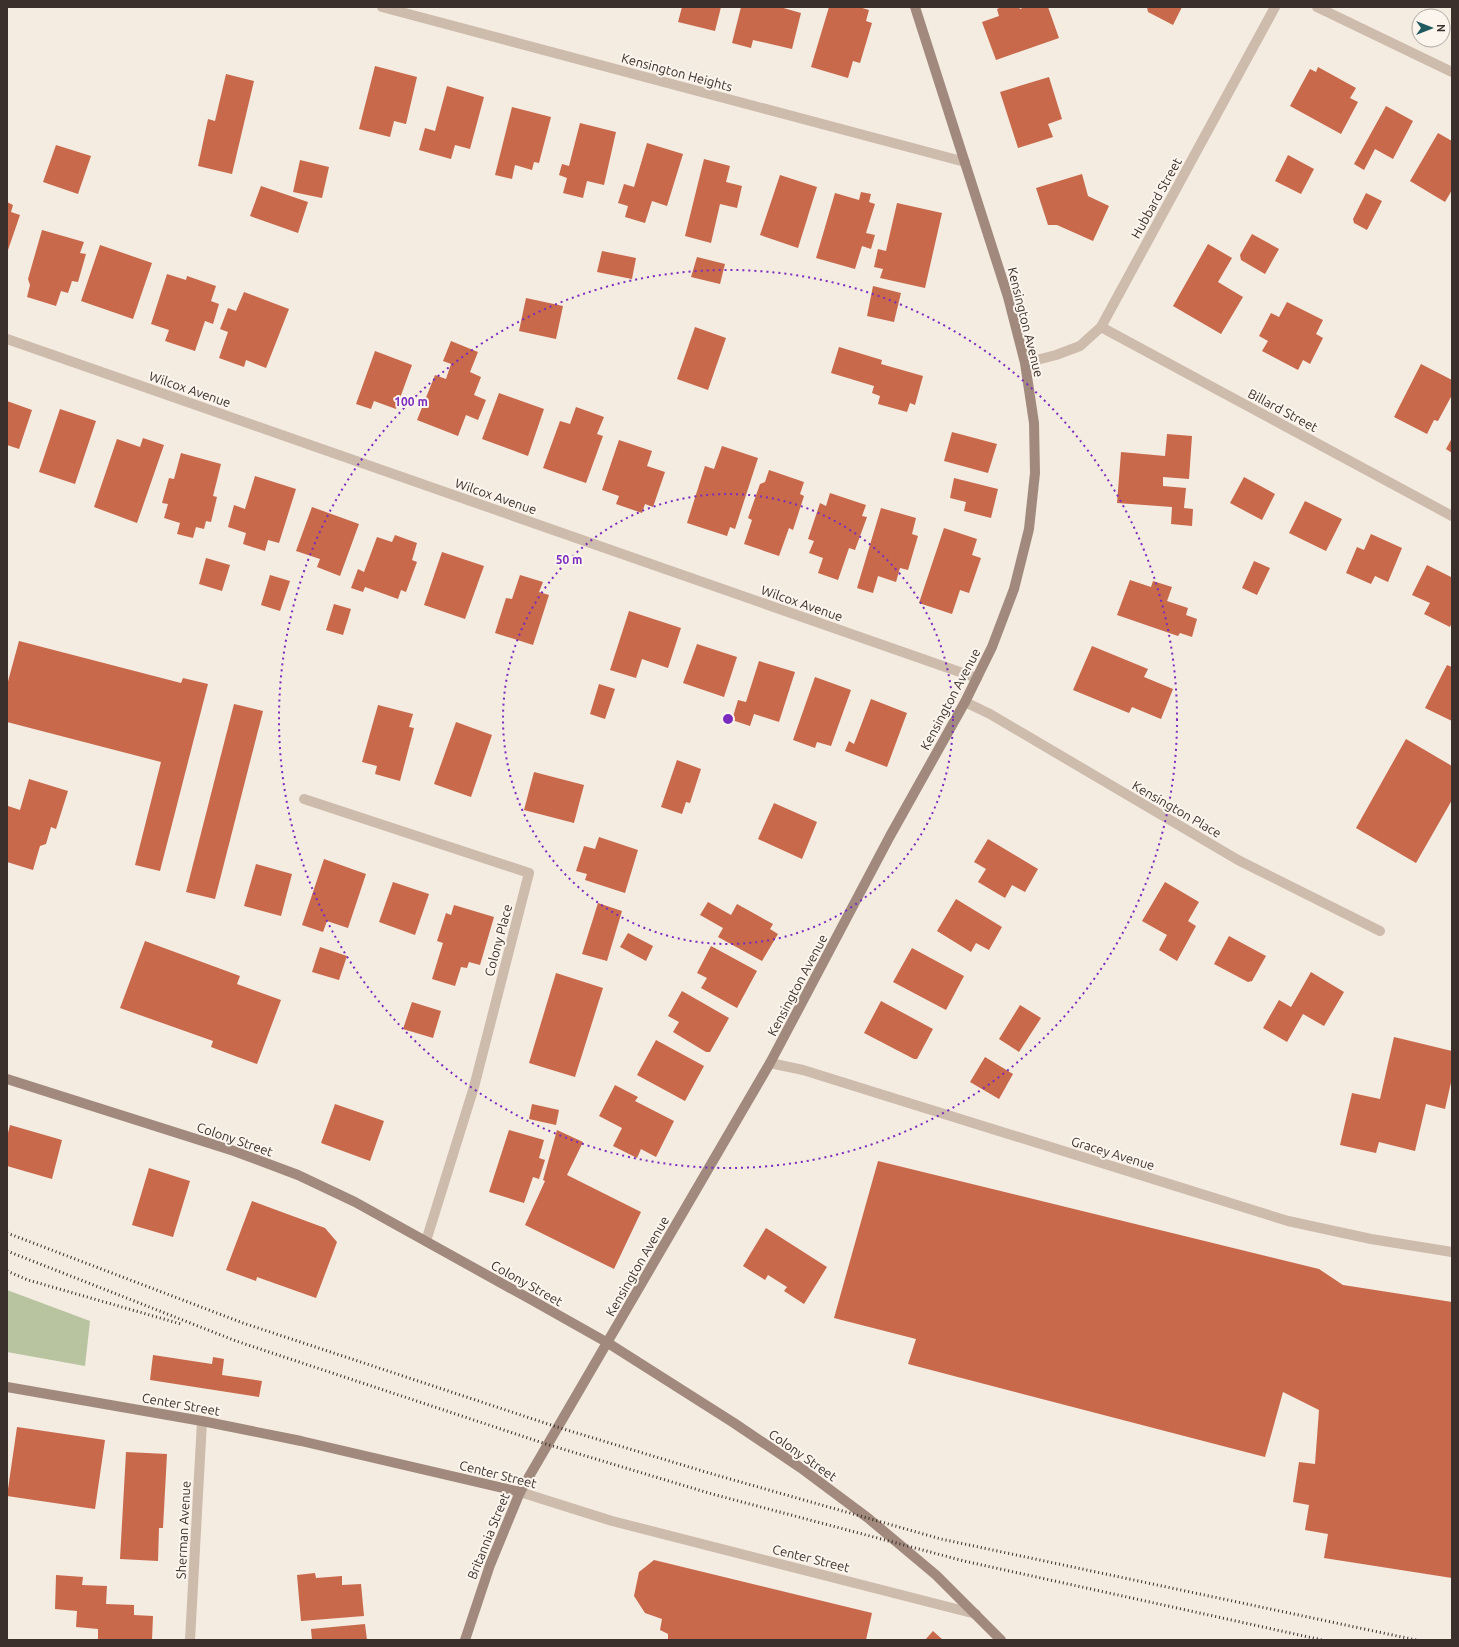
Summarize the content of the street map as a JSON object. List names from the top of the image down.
{
  "streets": {
    "main road": [
      "Kensington Avenue",
      "Colony Street",
      "Center Street",
      "Britannia Street"
    ],
    "street": [
      "Kensington Heights",
      "Hubbard Street",
      "Wilcox Avenue",
      "Billard Street",
      "Kensington Place",
      "Colony Place",
      "Gracey Avenue",
      "Sherman Avenue"
    ]
  },
  "crossings": [
    ["Kensington Heights", "Kensington Avenue"],
    ["Hubbard Street", "Kensington Avenue"],
    ["Hubbard Street", "Billard Street"],
    ["Kensington Avenue", "Wilcox Avenue"],
    ["Kensington Avenue", "Kensington Place"],
    ["Kensington Avenue", "Colony Street"],
    ["Kensington Avenue", "Gracey Avenue"],
    ["Kensington Avenue", "Britannia Street"],
    ["Colony Place", "Colony Street"],
    ["Colony Street", "Center Street"],
    ["Colony Street", "Britannia Street"],
    ["Center Street", "Sherman Avenue"],
    ["Center Street", "Britannia Street"]
  ],
  "north": "right",
  "rings": ["100 m", "50 m"]
}
